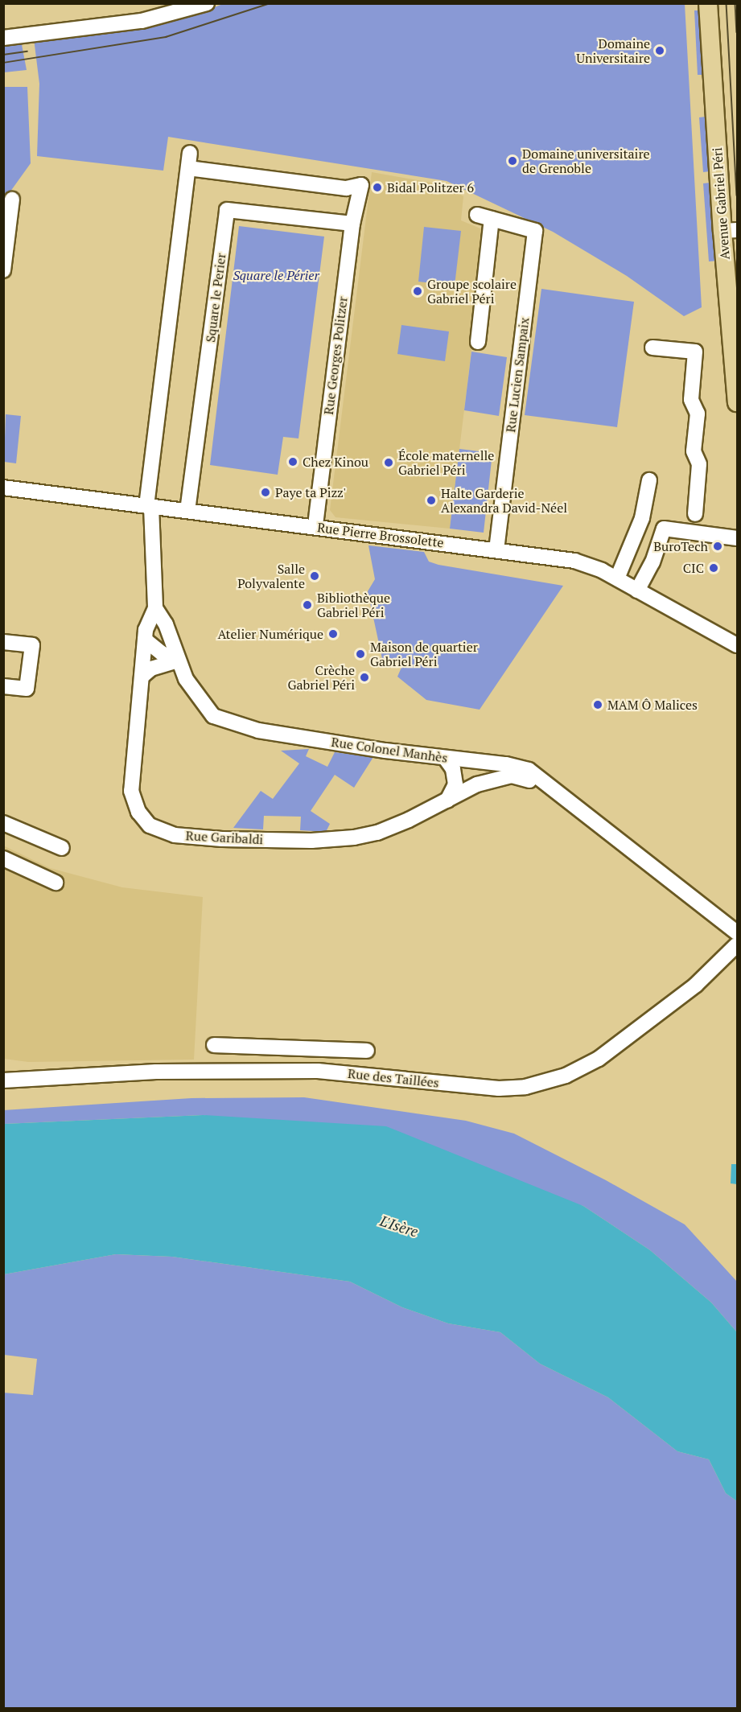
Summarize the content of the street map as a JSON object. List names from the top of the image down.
{
  "streets": {
    "main road": ["Avenue Gabriel Péri"],
    "street": [
      "Square le Perier",
      "Rue Georges Politzer",
      "Rue Lucien Sampaix",
      "Rue Pierre Brossolette",
      "Rue Colonel Manhès",
      "Rue Garibaldi",
      "Rue des Taillées"
    ]
  },
  "crossings": [
    ["Square le Perier", "Rue Georges Politzer"],
    ["Square le Perier", "Rue Pierre Brossolette"],
    ["Rue Georges Politzer", "Rue Pierre Brossolette"],
    ["Rue Georges Politzer", "Rue Colonel Manhès"],
    ["Rue Lucien Sampaix", "Rue Pierre Brossolette"],
    ["Rue Pierre Brossolette", "Rue Colonel Manhès"],
    ["Rue Colonel Manhès", "Rue Garibaldi"]
  ],
  "water": ["L'Isère"],
  "parks": ["Square le Périer"],
  "places": [
    "Domaine Universitaire",
    "Domaine universitaire de Grenoble",
    "Bidal Politzer 6",
    "Groupe scolaire Gabriel Péri",
    "Chez Kinou",
    "École maternelle Gabriel Péri",
    "Paye ta Pizz'",
    "Halte Garderie Alexandra David-Néel",
    "BuroTech",
    "CIC",
    "Salle Polyvalente",
    "Bibliothèque Gabriel Péri",
    "Atelier Numérique",
    "Maison de quartier Gabriel Péri",
    "Crèche Gabriel Péri",
    "MAM Ô Malices"
  ]
}
